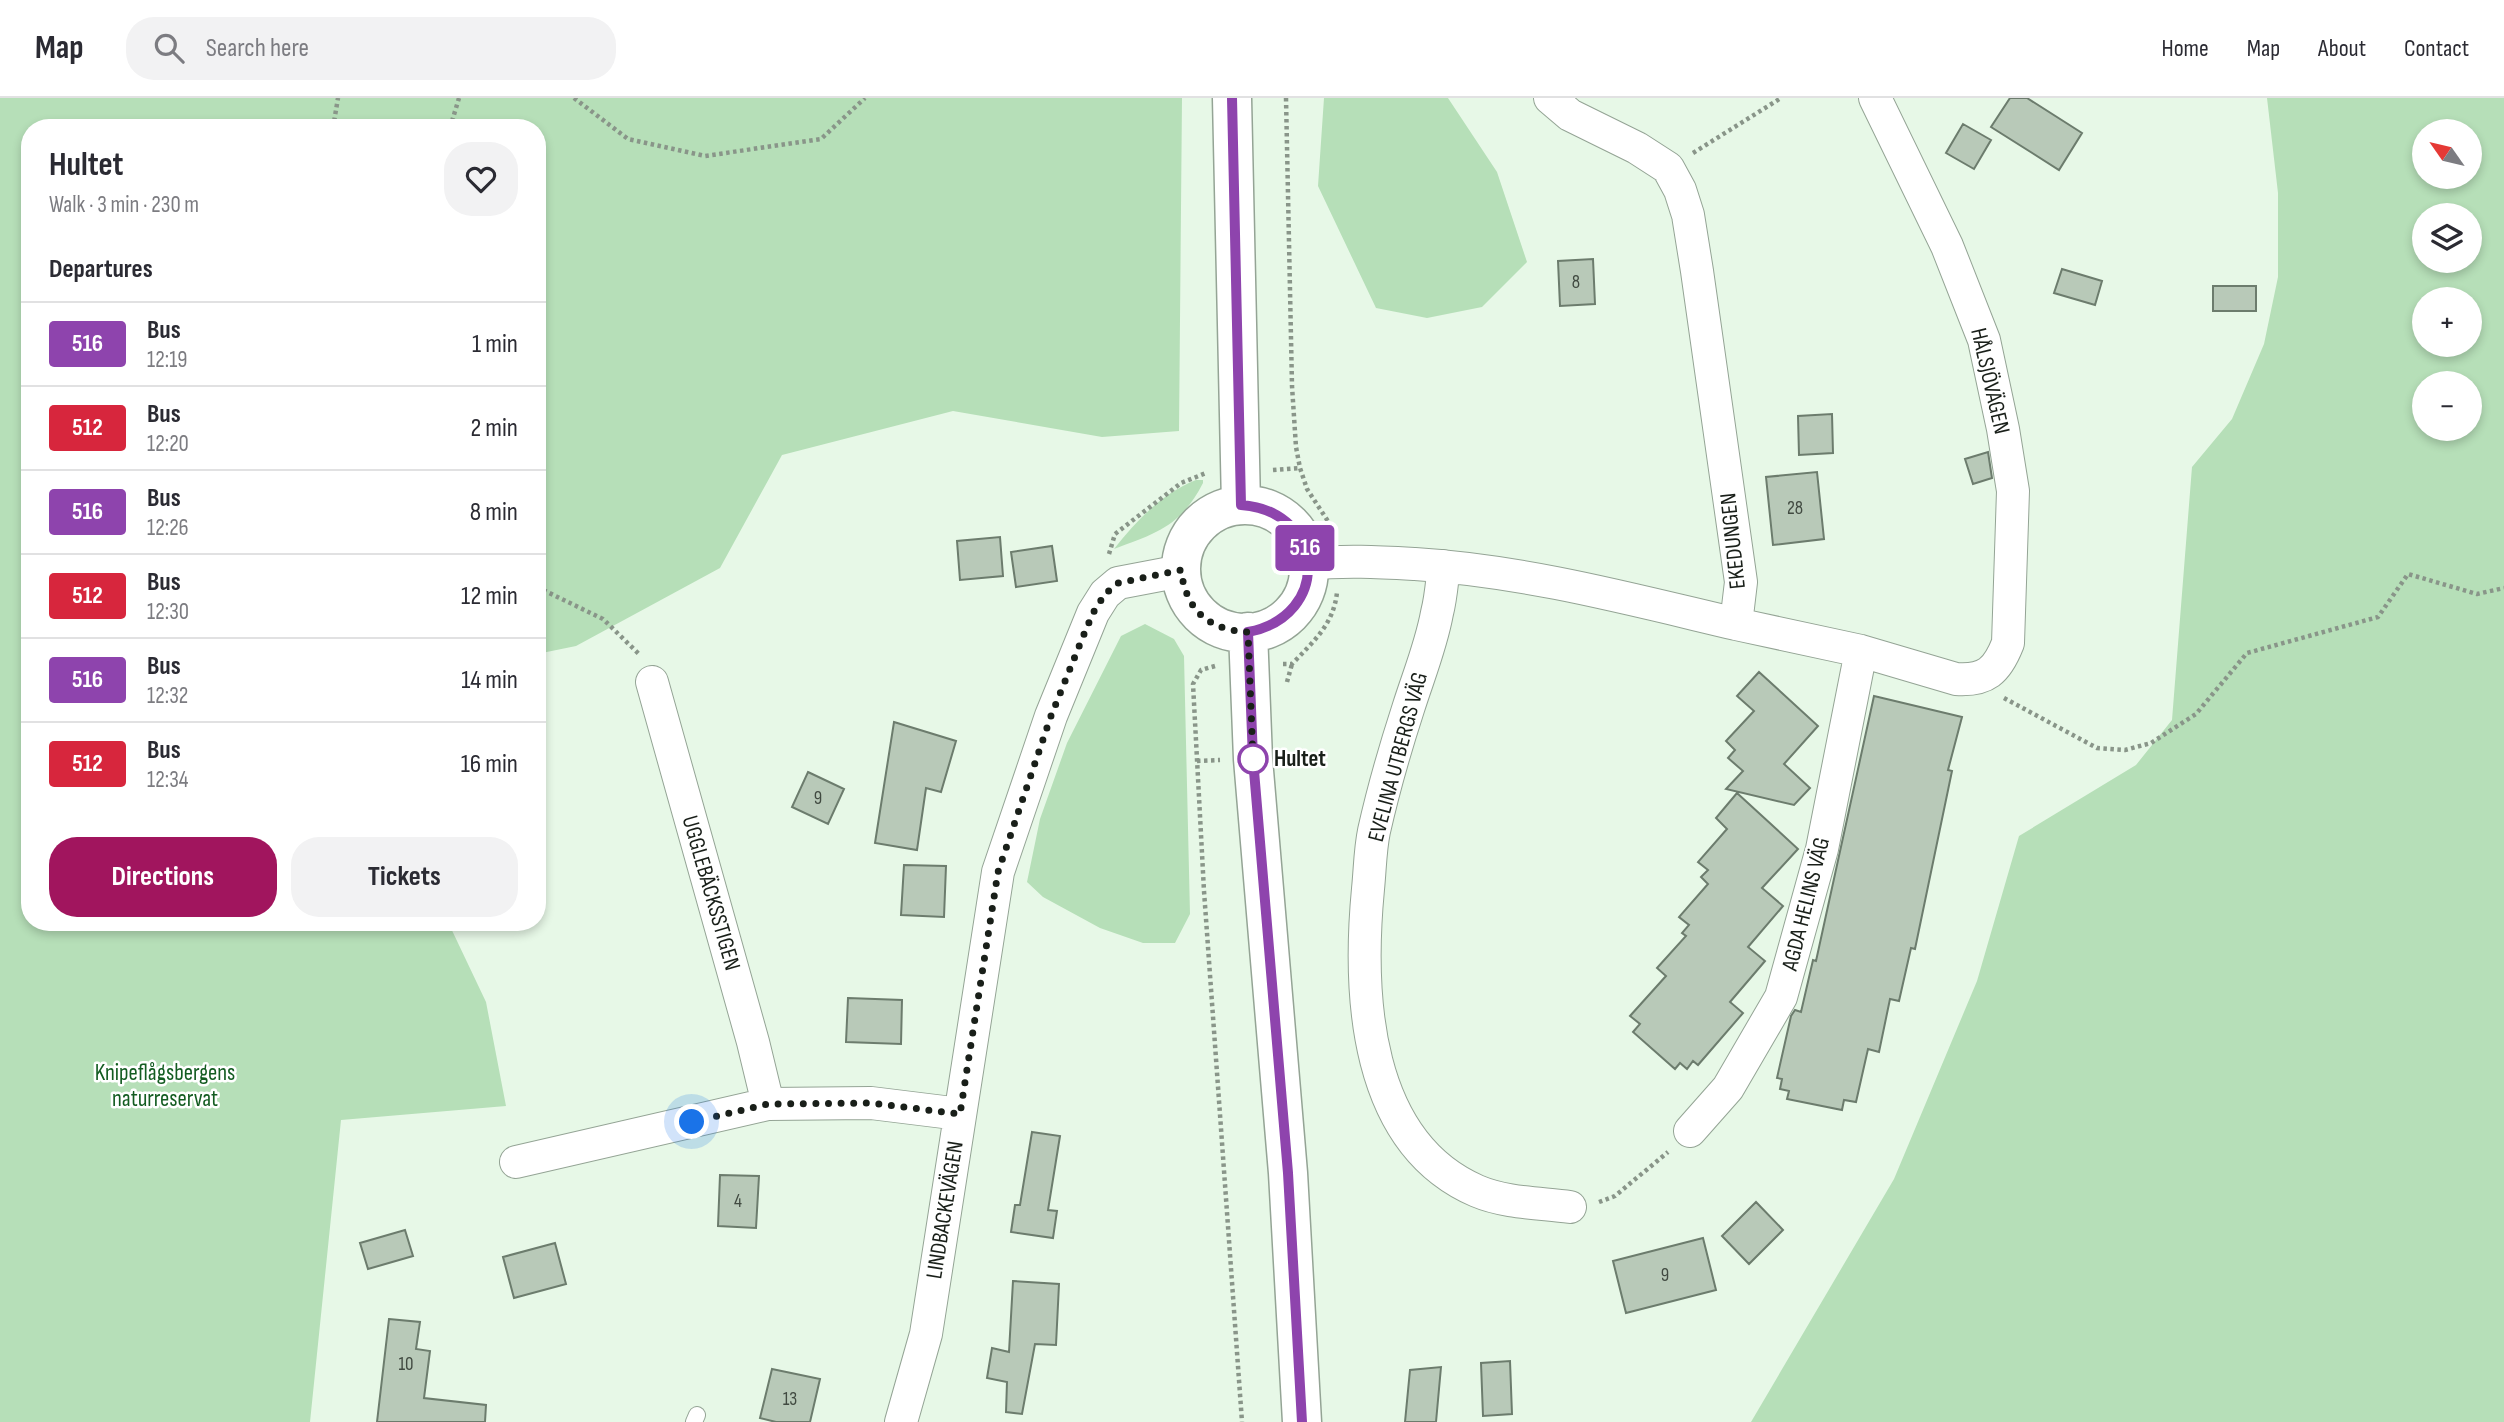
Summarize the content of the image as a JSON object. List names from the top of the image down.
{
  "streets": {
    "street": [
      "HÅLSJÖVÄGEN",
      "EKEDUNGEN",
      "EVELINA UTBERGS VÄG",
      "UGGLEBÄCKSSTIGEN",
      "AGDA HELINS VÄG",
      "LINDBACKEVÄGEN"
    ]
  },
  "crossings": [
    ["EKEDUNGEN", "EVELINA UTBERGS VÄG"]
  ],
  "parks": ["Knipeflågsbergens naturreservat"],
  "places": ["Hultet"],
  "lines": ["bus line 516"],
  "house_numbers": [
    "8",
    "28",
    "9",
    "4",
    "9",
    "10",
    "13"
  ],
  "north": "top left",
  "page": {
    "header": "Map",
    "search": "Search here",
    "nav": [
      "Home",
      "Map",
      "About",
      "Contact"
    ],
    "on_map": "516",
    "map_buttons": ["+", "−"],
    "heading": [
      ["Hultet", "Walk · 3 min · 230 m"],
      "Departures"
    ],
    "list": [
      {
        "mark": "516",
        "name": "Bus",
        "note": "12:19",
        "value": "1 min"
      },
      {
        "mark": "512",
        "name": "Bus",
        "note": "12:20",
        "value": "2 min"
      },
      {
        "mark": "516",
        "name": "Bus",
        "note": "12:26",
        "value": "8 min"
      },
      {
        "mark": "512",
        "name": "Bus",
        "note": "12:30",
        "value": "12 min"
      },
      {
        "mark": "516",
        "name": "Bus",
        "note": "12:32",
        "value": "14 min"
      },
      {
        "mark": "512",
        "name": "Bus",
        "note": "12:34",
        "value": "16 min"
      }
    ],
    "buttons": ["Directions", "Tickets"]
  }
}
